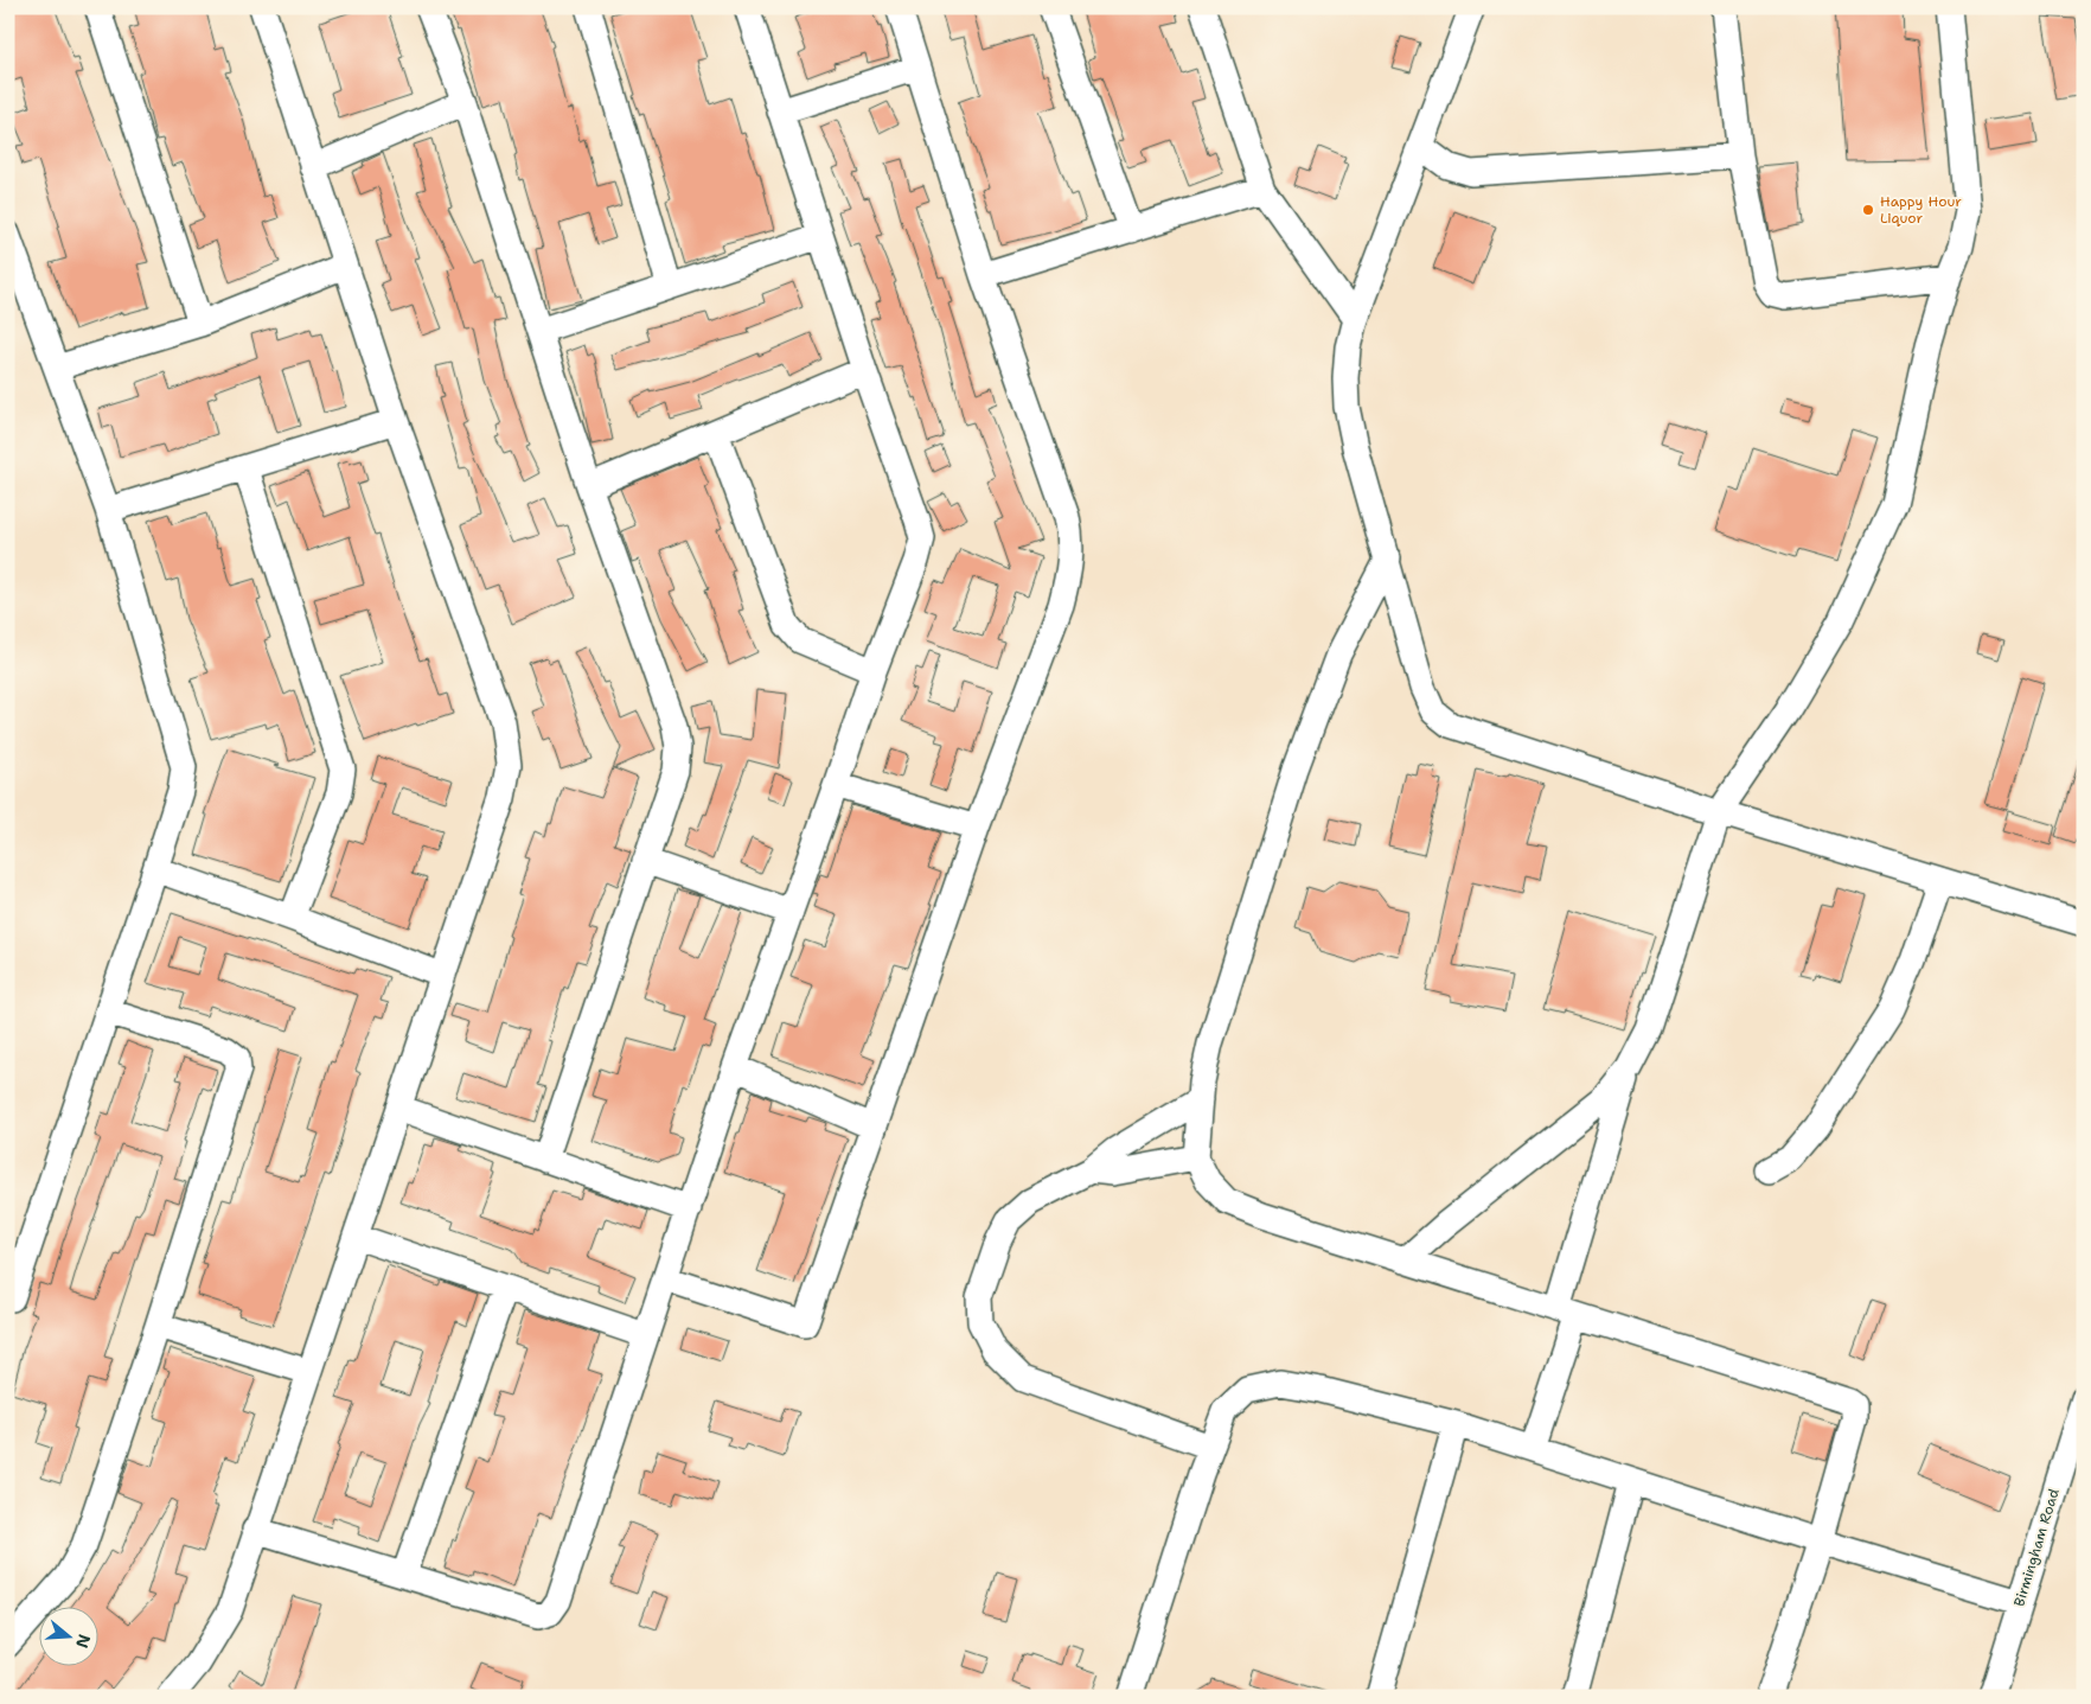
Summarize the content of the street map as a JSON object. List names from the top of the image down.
{
  "streets": {
    "street": ["Birmingham Road"]
  },
  "places": ["Happy Hour Liquor"],
  "north": "right"
}
